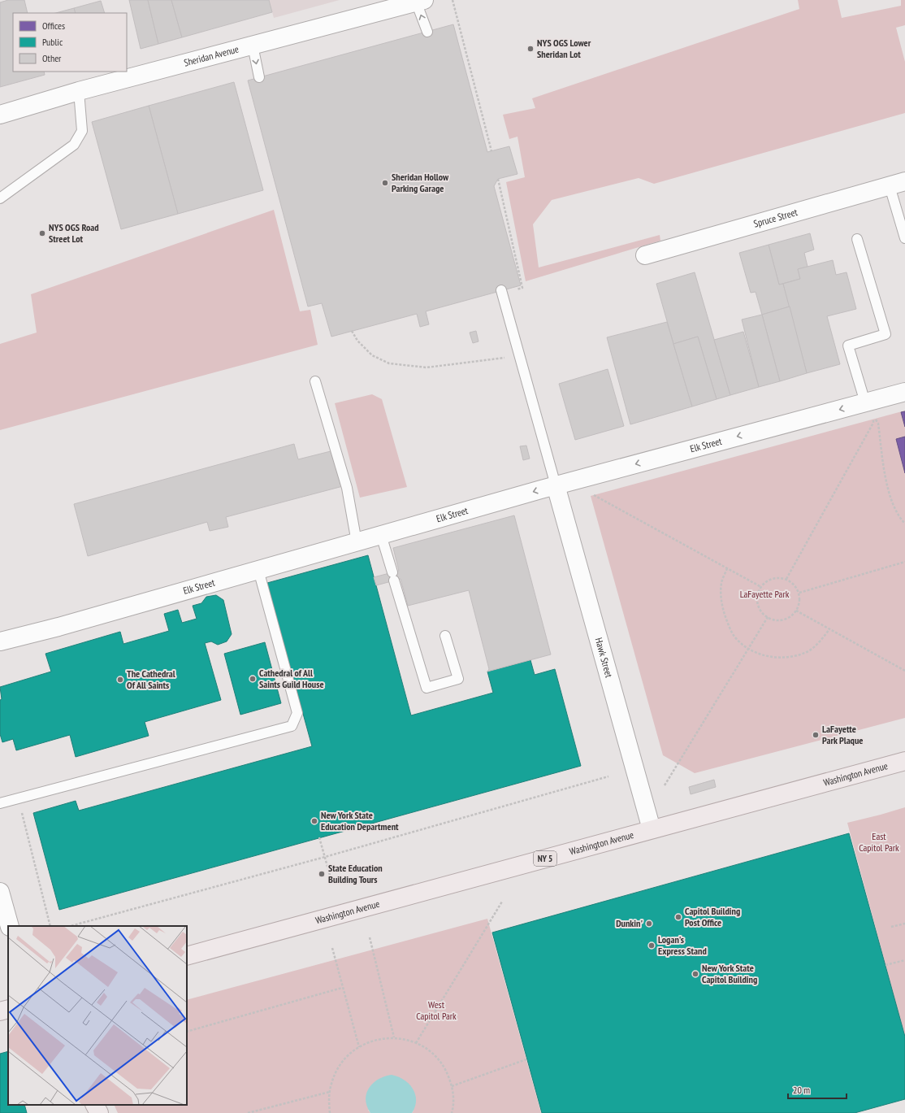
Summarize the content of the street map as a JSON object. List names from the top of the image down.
{
  "streets": {
    "main road": ["Washington Avenue", "NY 5"],
    "street": [
      "Sheridan Avenue",
      "Spruce Street",
      "Elk Street",
      "Hawk Street"
    ]
  },
  "crossings": [
    ["Elk Street", "Hawk Street"],
    ["Hawk Street", "Washington Avenue"]
  ],
  "one_way": ["Elk Street"],
  "parks": ["LaFayette Park", "East Capitol Park", "West Capitol Park"],
  "places": [
    "NYS OGS Lower Sheridan Lot",
    "Sheridan Hollow Parking Garage",
    "NYS OGS Road Street Lot",
    "Cathedral of All Saints Guild House",
    "The Cathedral Of All Saints",
    "LaFayette Park Plaque",
    "New York State Education Department",
    "State Education Building Tours",
    "Capitol Building Post Office",
    "Dunkin'",
    "Logan's Express Stand",
    "New York State Capitol Building"
  ],
  "legend": ["Offices", "Public", "Other"],
  "scale_bar": "20 m"
}
